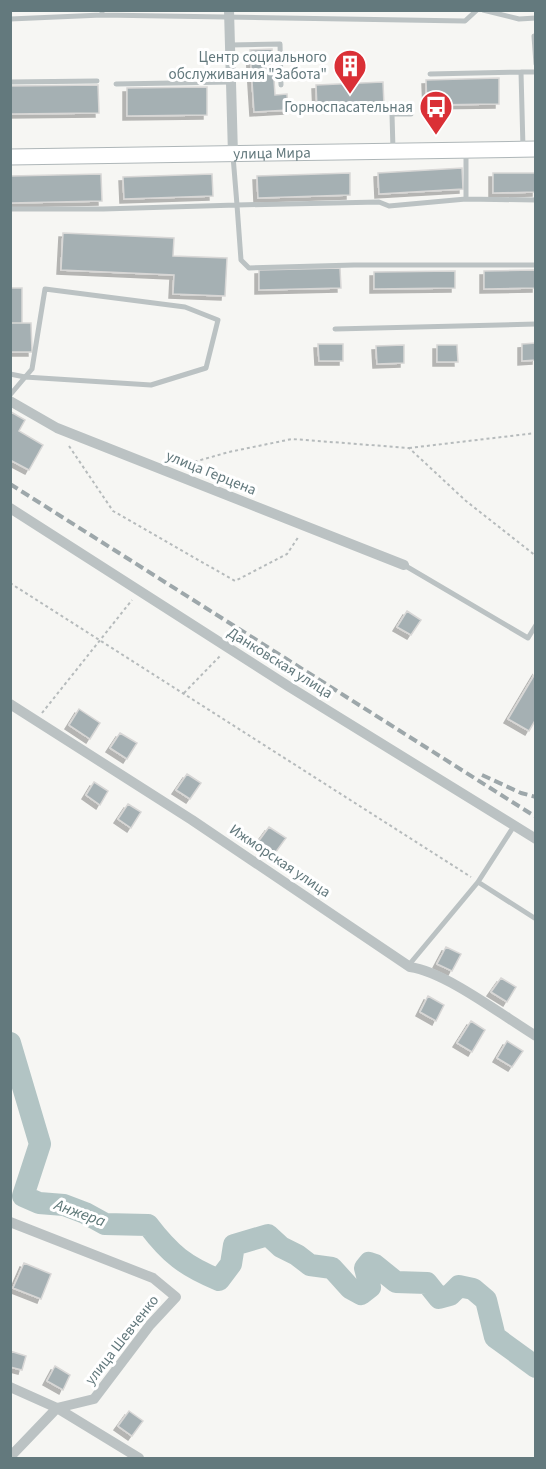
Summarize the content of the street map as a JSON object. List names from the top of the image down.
{
  "streets": {
    "main road": ["улица Мира"],
    "street": [
      "улица Герцена",
      "Данковская улица",
      "Ижморская улица",
      "улица Шевченко"
    ]
  },
  "water": ["Анжера"],
  "places": {
    "building": ["Центр социального обслуживания \"Забота\""],
    "bus stop": ["Горноспасательная"]
  }
}
